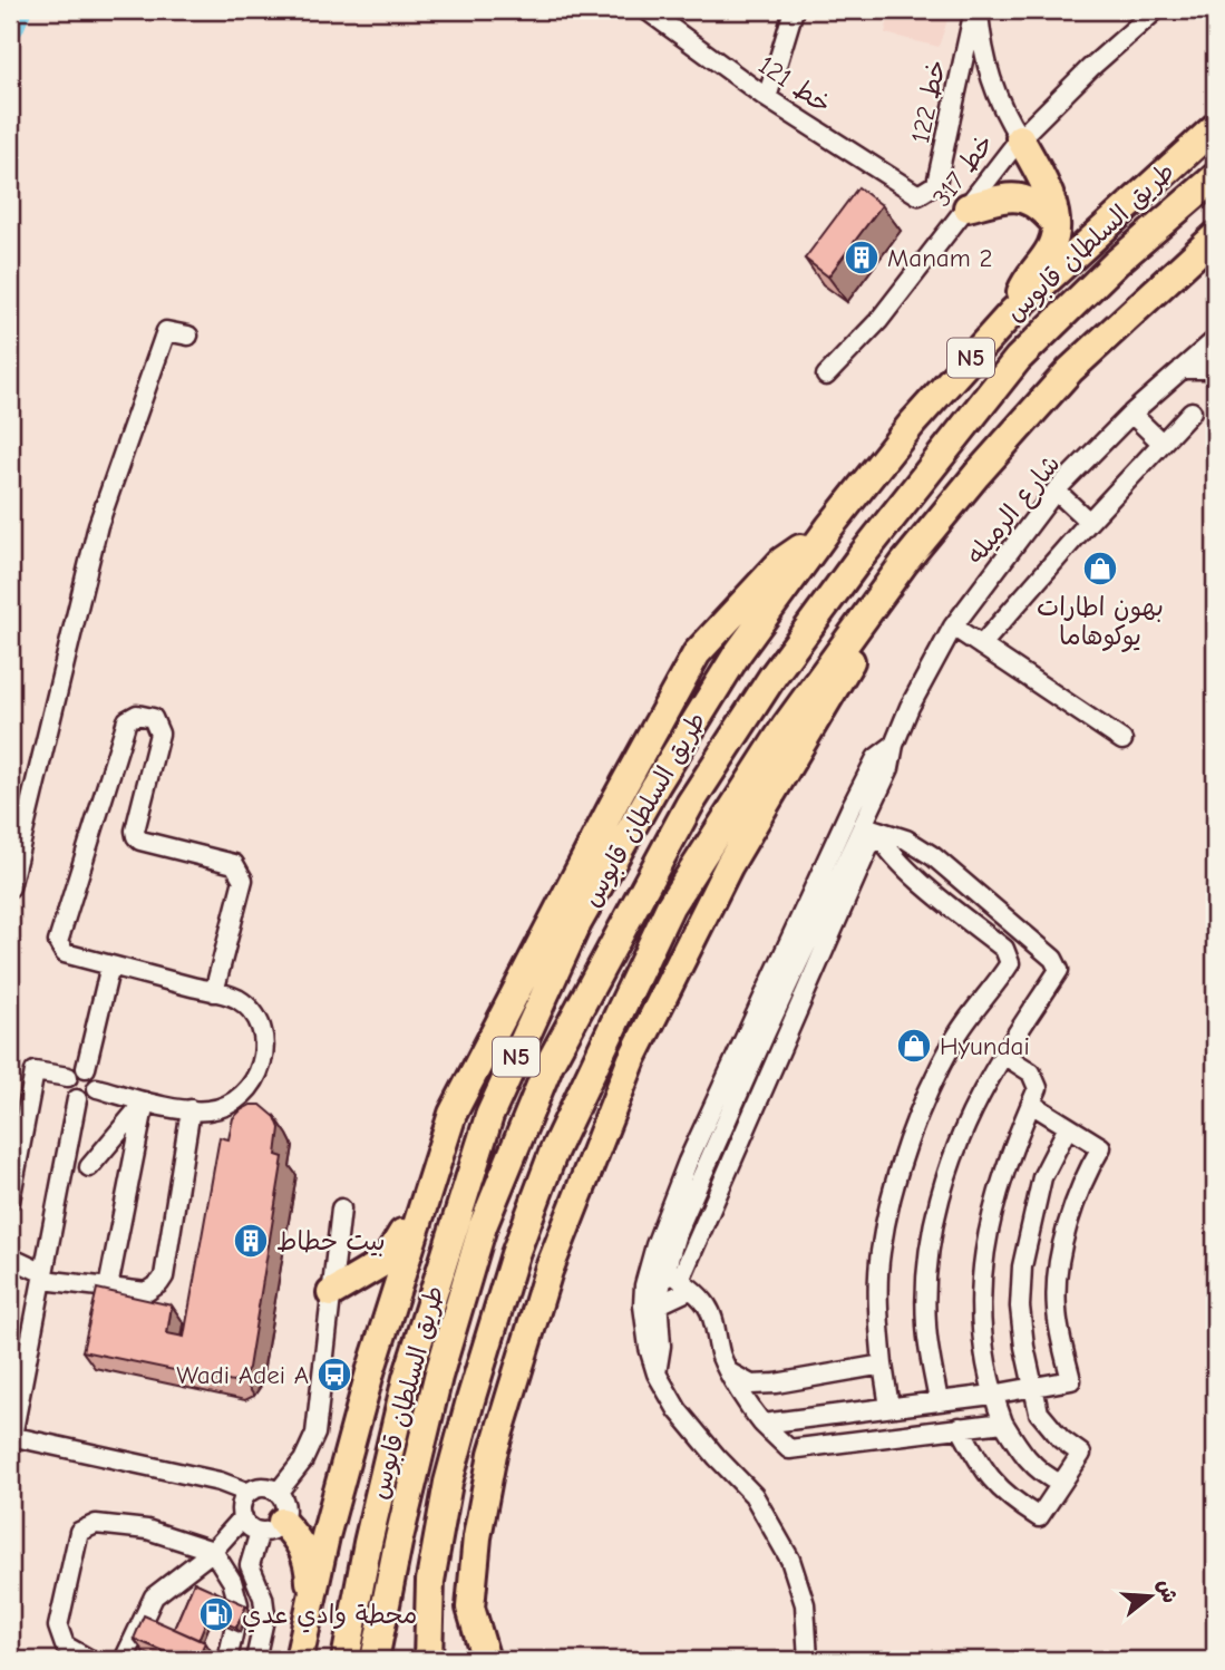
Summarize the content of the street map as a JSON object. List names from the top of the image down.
{
  "streets": {
    "highway": ["طريق السلطان قابوس", "N5"],
    "street": [
      "خط 121",
      "خط 122",
      "خط 317",
      "شارع الرميله"
    ]
  },
  "crossings": [
    ["خط 121", "خط 122"]
  ],
  "places": {
    "building": ["Manam 2", "بيت حطاط"],
    "shop": ["بهون اطارات يوكوهاما", "Hyundai"],
    "bus stop": ["Wadi Adei A"],
    "fuel station": ["محطة وادي عدي"]
  },
  "north": "right"
}
